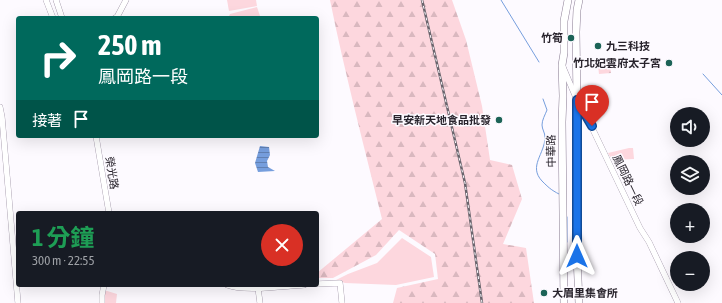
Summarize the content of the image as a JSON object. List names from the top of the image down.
{
  "streets": {
    "main road": ["中華路"],
    "street": ["榮光路", "鳳岡路一段"]
  },
  "crossings": [
    ["中華路", "鳳岡路一段"]
  ],
  "places": [
    "竹筍",
    "九三科技",
    "竹北妃雲府太子宮",
    "早安新天地食品批發",
    "大眉里集會所"
  ],
  "page": {
    "turn": ["250 m", "鳳岡路一段"],
    "then": "接著",
    "map_buttons": ["+", "−"],
    "heading": ["1 分鐘", "300 m · 22:55"]
  }
}
